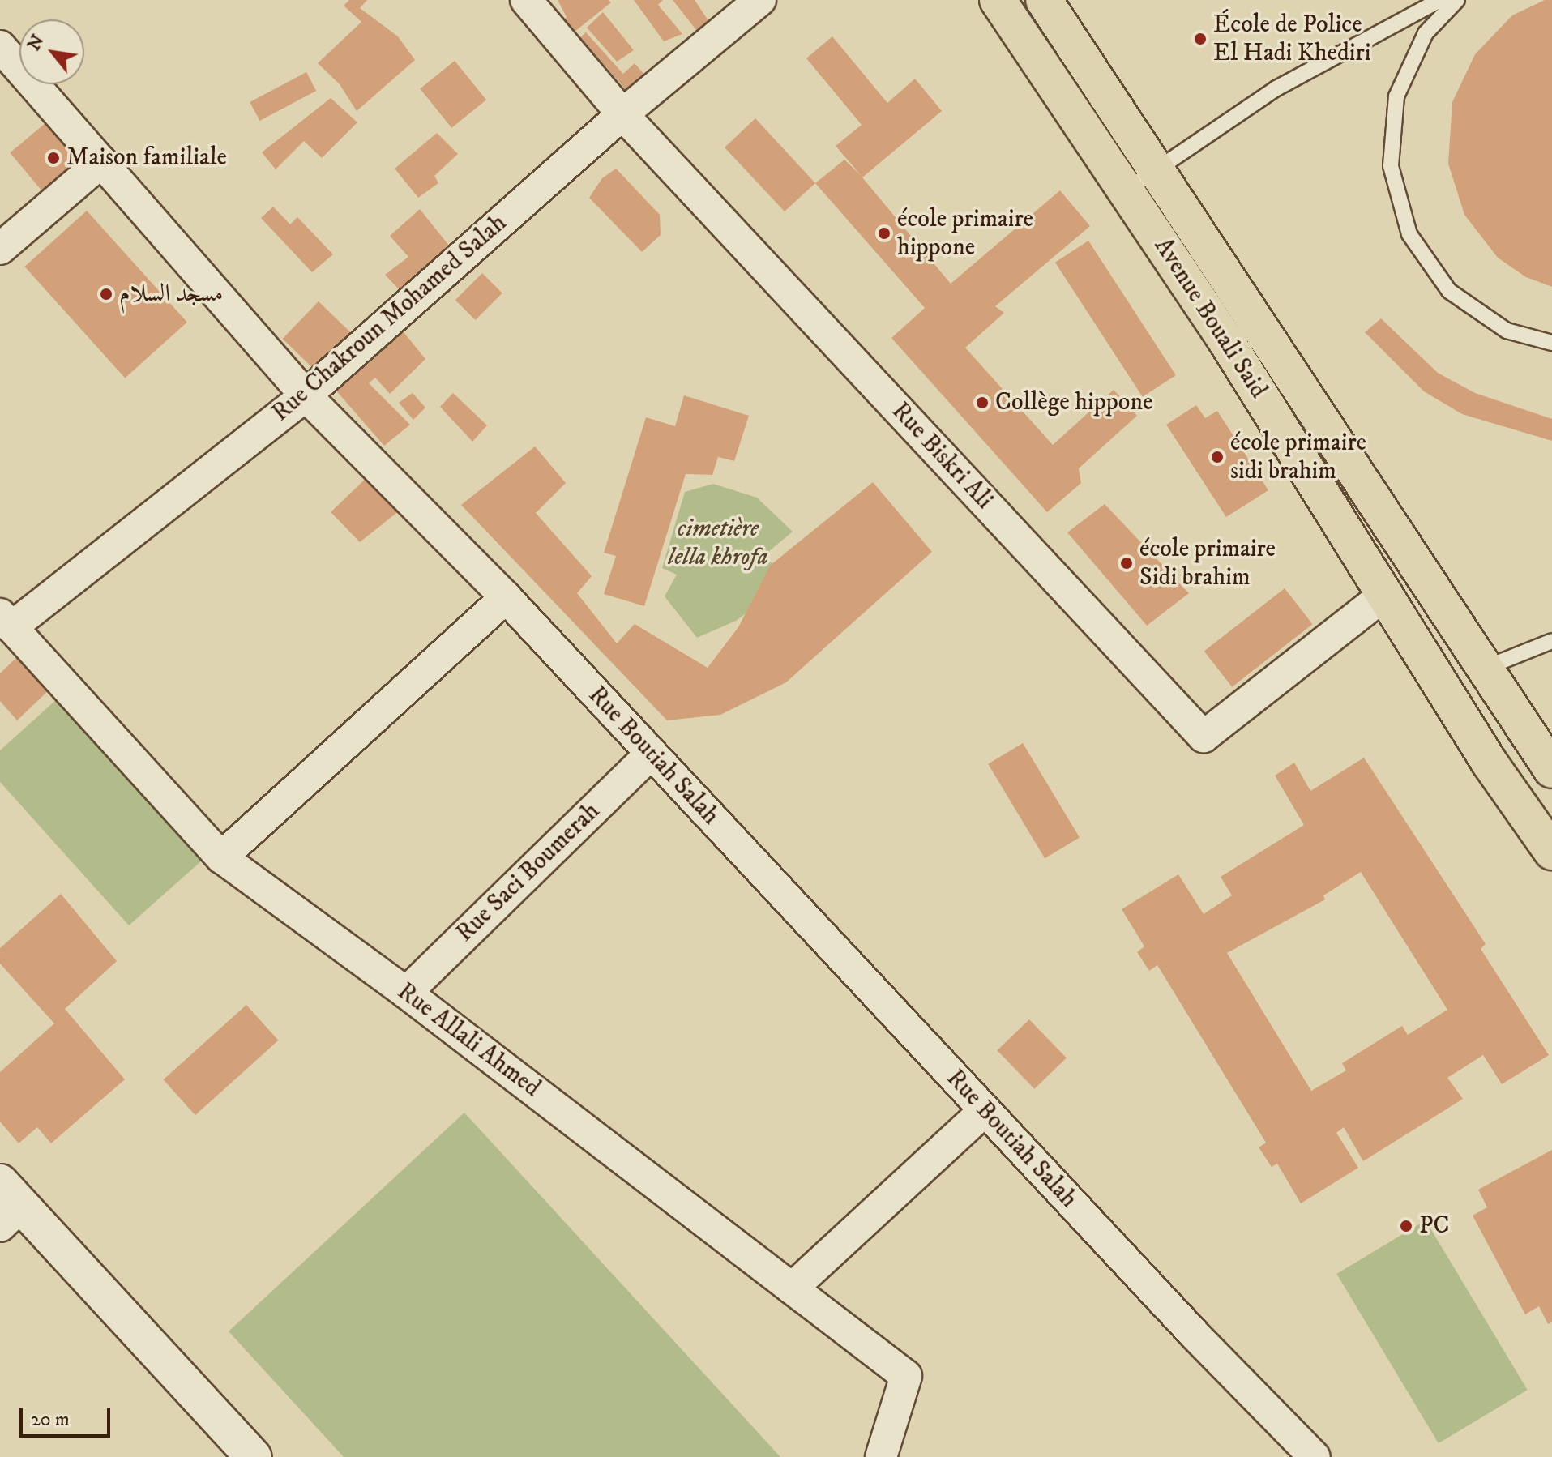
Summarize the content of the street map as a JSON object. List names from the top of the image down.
{
  "streets": {
    "main road": ["Avenue Bouali Said"],
    "street": [
      "Rue Chakroun Mohamed Salah",
      "Rue Biskri Ali",
      "Rue Boutiah Salah",
      "Rue Saci Boumerah",
      "Rue Allali Ahmed"
    ]
  },
  "crossings": [
    ["Rue Chakroun Mohamed Salah", "Rue Biskri Ali"],
    ["Rue Chakroun Mohamed Salah", "Rue Boutiah Salah"],
    ["Rue Chakroun Mohamed Salah", "Rue Allali Ahmed"],
    ["Avenue Bouali Said", "Rue Biskri Ali"],
    ["Rue Boutiah Salah", "Rue Saci Boumerah"],
    ["Rue Saci Boumerah", "Rue Allali Ahmed"]
  ],
  "parks": ["cimetière lella khrofa"],
  "places": [
    "École de Police El Hadi Khediri",
    "Maison familiale",
    "école primaire hippone",
    "مسجد السلام",
    "Collège hippone",
    "école primaire sidi brahim",
    "école primaire Sidi brahim",
    "PC"
  ],
  "scale_bar": "20 m",
  "north": "top left"
}
